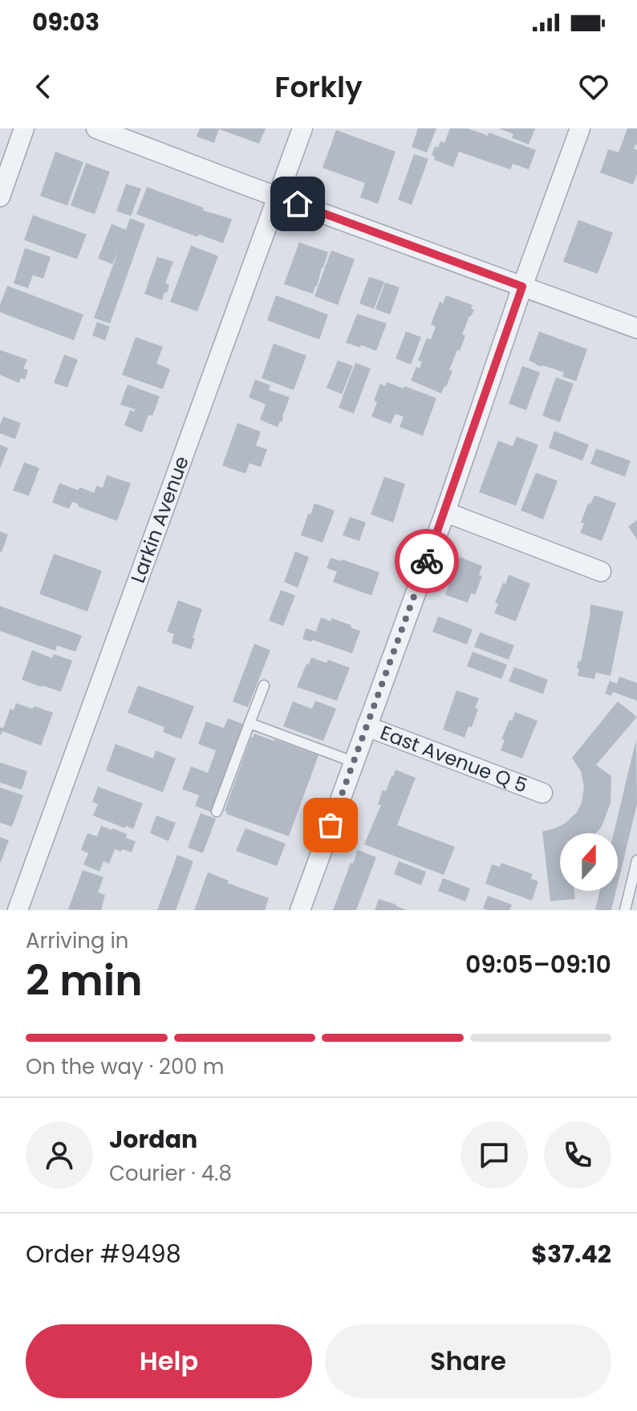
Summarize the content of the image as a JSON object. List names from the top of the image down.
{
  "streets": {
    "street": ["Larkin Avenue", "East Avenue Q 5"]
  },
  "north": "top",
  "page": {
    "status": "09:03",
    "header": "Forkly",
    "heading": ["2 min", "Arriving in", "09:05–09:10"],
    "panel": [
      "Jordan",
      "Courier · 4.8",
      "Order #9498",
      "$37.42"
    ],
    "bar": "On the way · 200 m",
    "buttons": ["Help", "Share"]
  }
}
